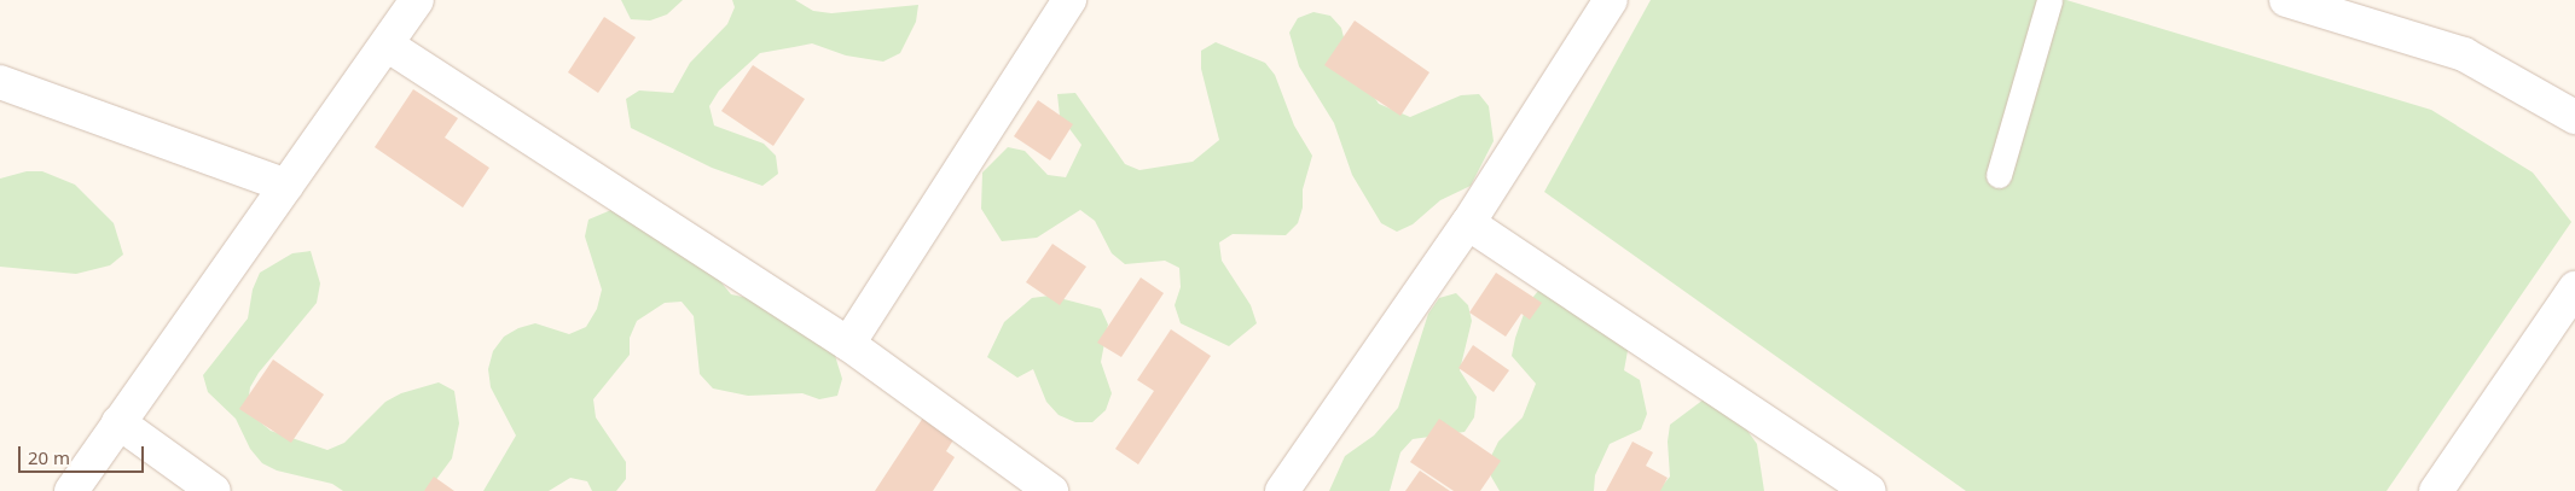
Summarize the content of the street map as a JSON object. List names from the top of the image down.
{
  "scale_bar": "20 m"
}
